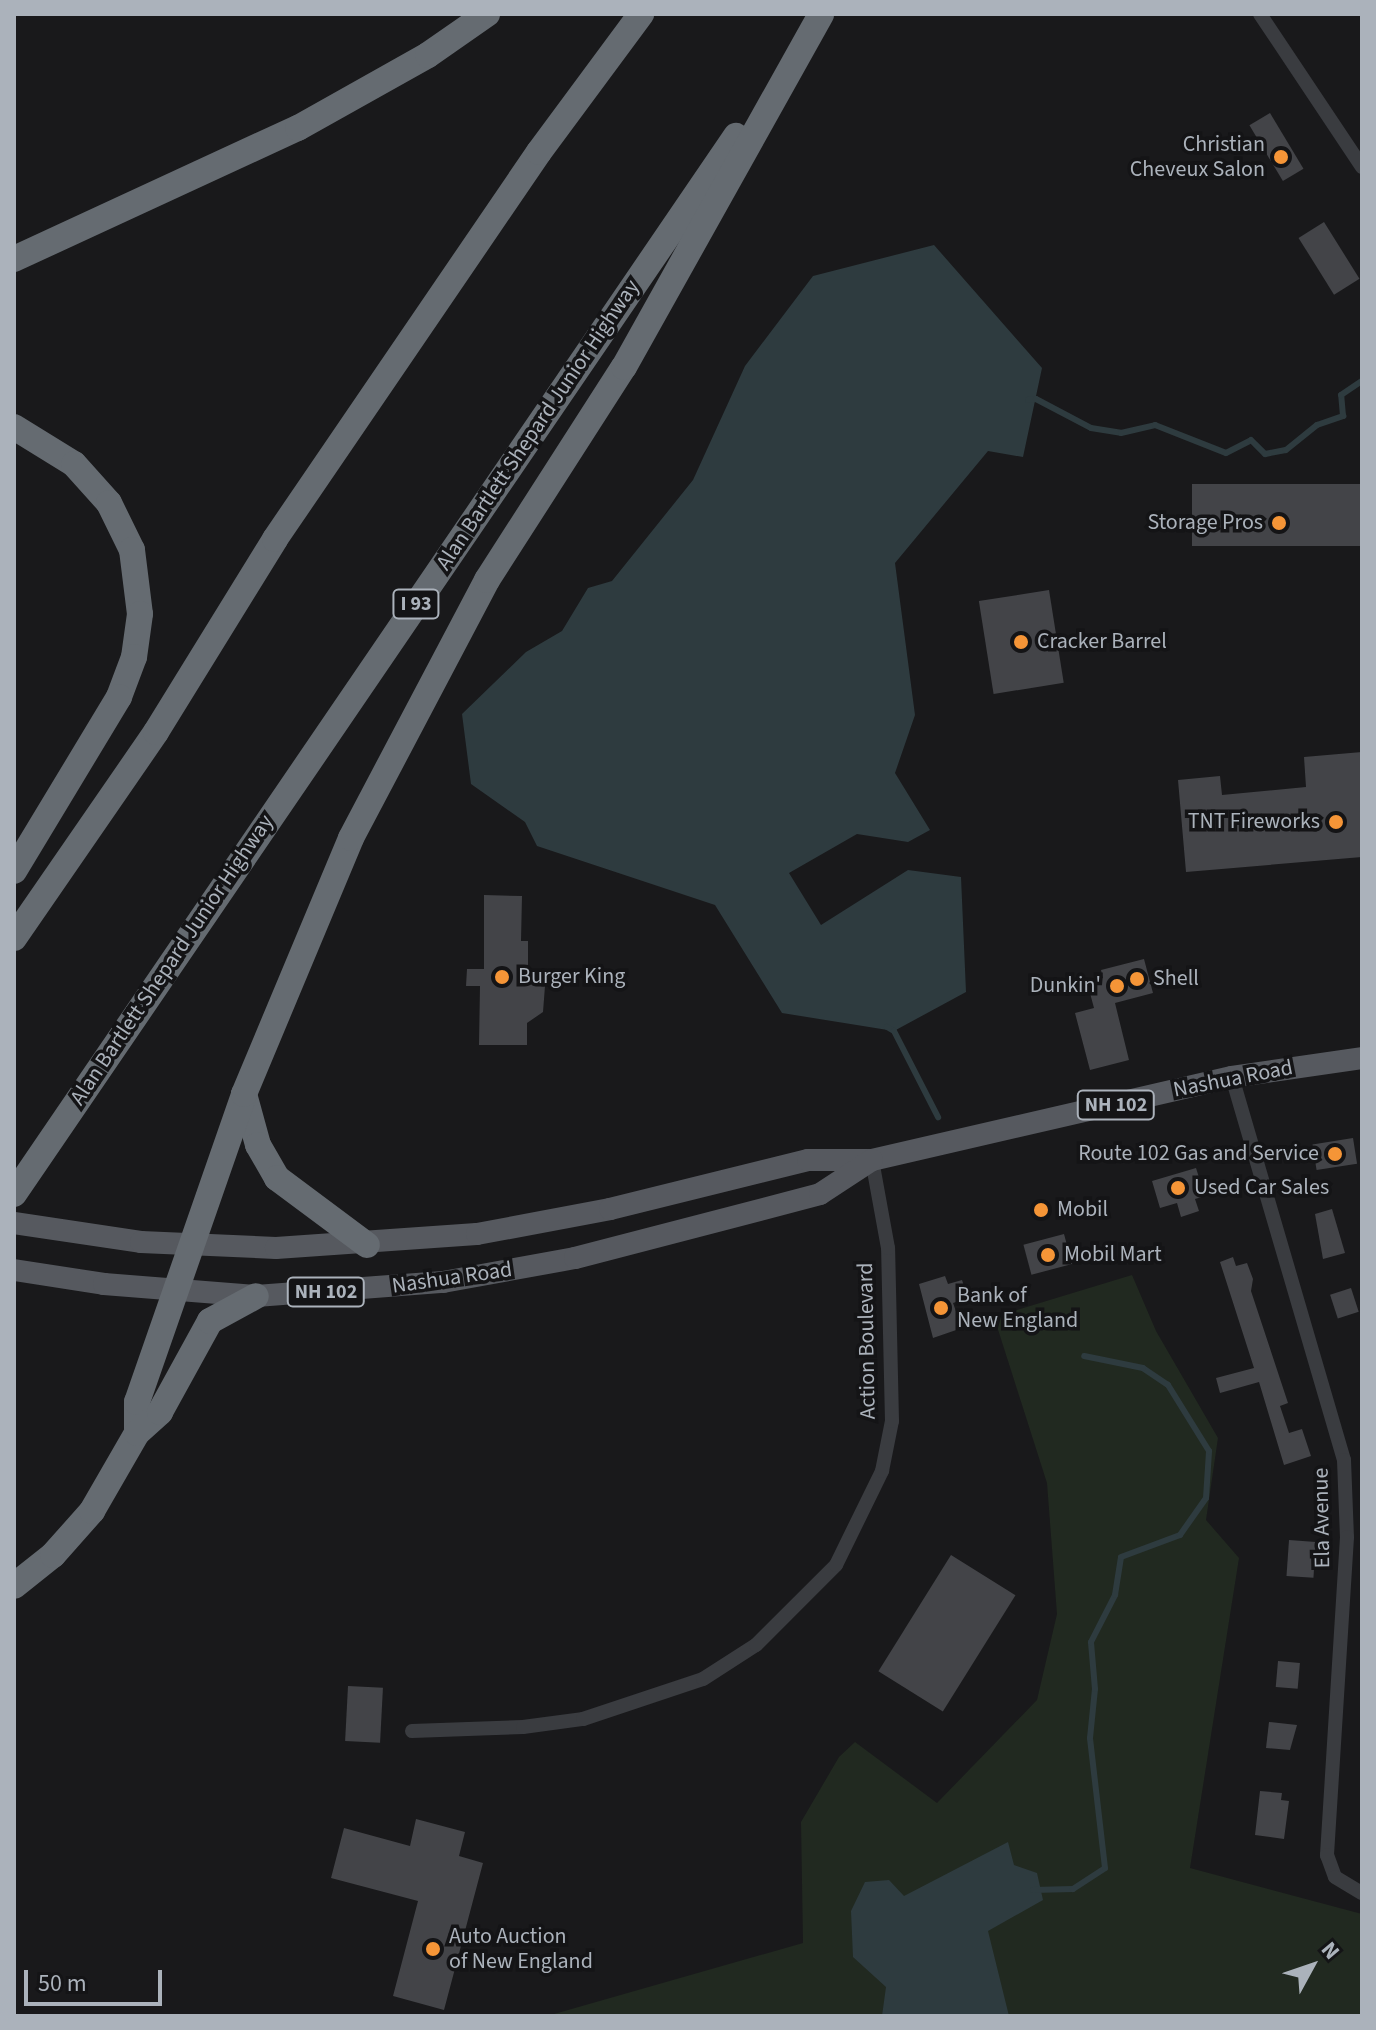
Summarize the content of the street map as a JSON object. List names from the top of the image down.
{
  "streets": {
    "highway": ["Alan Bartlett Shepard Junior Highway", "I 93"],
    "main road": ["Nashua Road", "NH 102"],
    "street": ["Action Boulevard", "Ela Avenue"]
  },
  "crossings": [
    ["Nashua Road", "Action Boulevard"],
    ["Nashua Road", "Ela Avenue"]
  ],
  "places": [
    "Christian Cheveux Salon",
    "Storage Pros",
    "Cracker Barrel",
    "TNT Fireworks",
    "Burger King",
    "Shell",
    "Dunkin'",
    "Route 102 Gas and Service",
    "Used Car Sales",
    "Mobil",
    "Mobil Mart",
    "Bank of New England",
    "Auto Auction of New England"
  ],
  "scale_bar": "50 m",
  "north": "top right"
}
